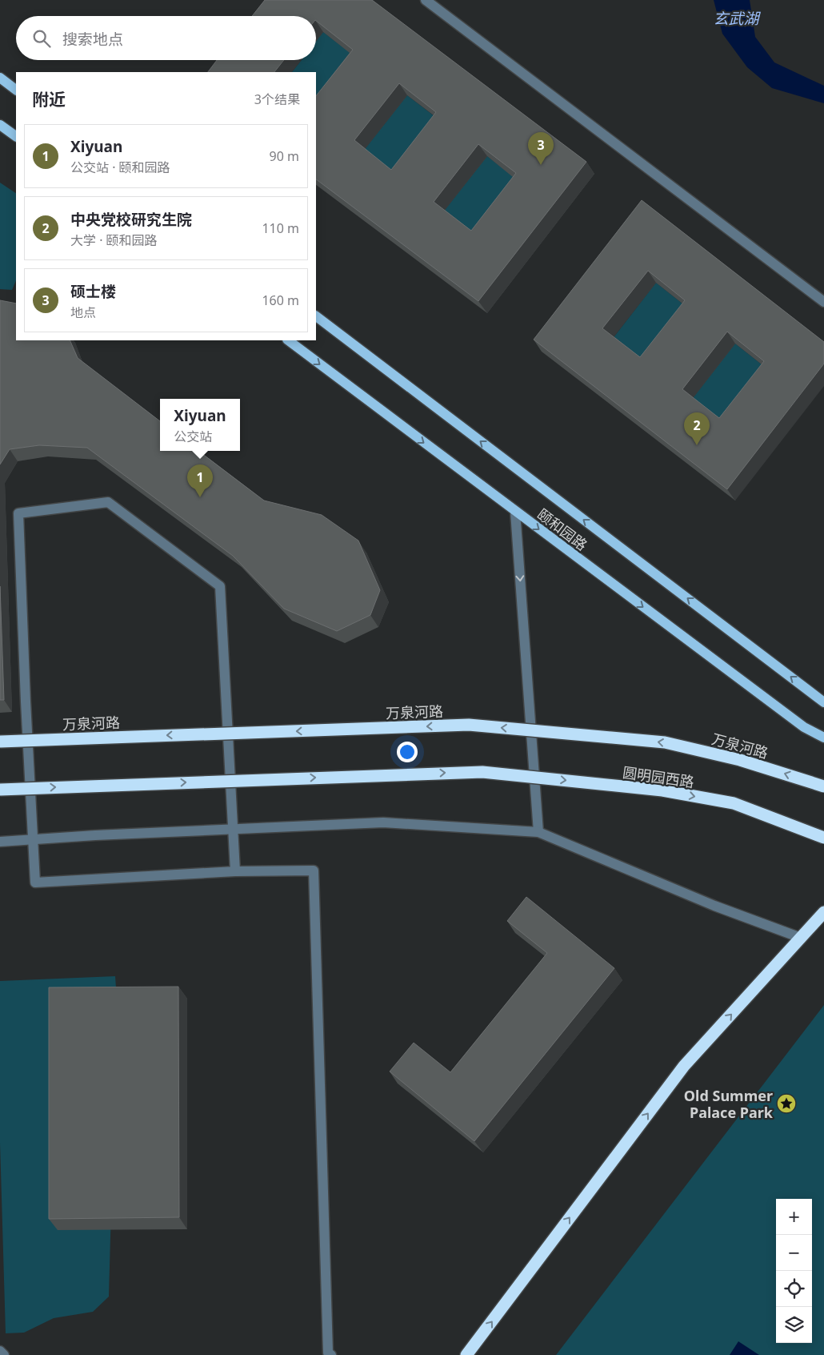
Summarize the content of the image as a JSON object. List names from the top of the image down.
{
  "streets": {
    "highway": ["万泉河路", "圆明园西路"],
    "main road": ["颐和园路"]
  },
  "one_way": ["万泉河路", "圆明园西路"],
  "water": ["玄武湖"],
  "places": {
    "place": ["Old Summer Palace Park"]
  },
  "page": {
    "search": "搜索地点",
    "heading": ["附近", "3个结果"],
    "list": [
      {
        "mark": "1",
        "name": "Xiyuan",
        "note": "公交站 · 颐和园路",
        "value": "90 m"
      },
      {
        "mark": "2",
        "name": "中央党校研究生院",
        "note": "大学 · 颐和园路",
        "value": "110 m"
      },
      {
        "mark": "3",
        "name": "硕士楼",
        "note": "地点",
        "value": "160 m"
      }
    ],
    "pins": ["3", "2", "1"],
    "popup": ["Xiyuan", "公交站"],
    "map_buttons": ["+", "−"]
  }
}
